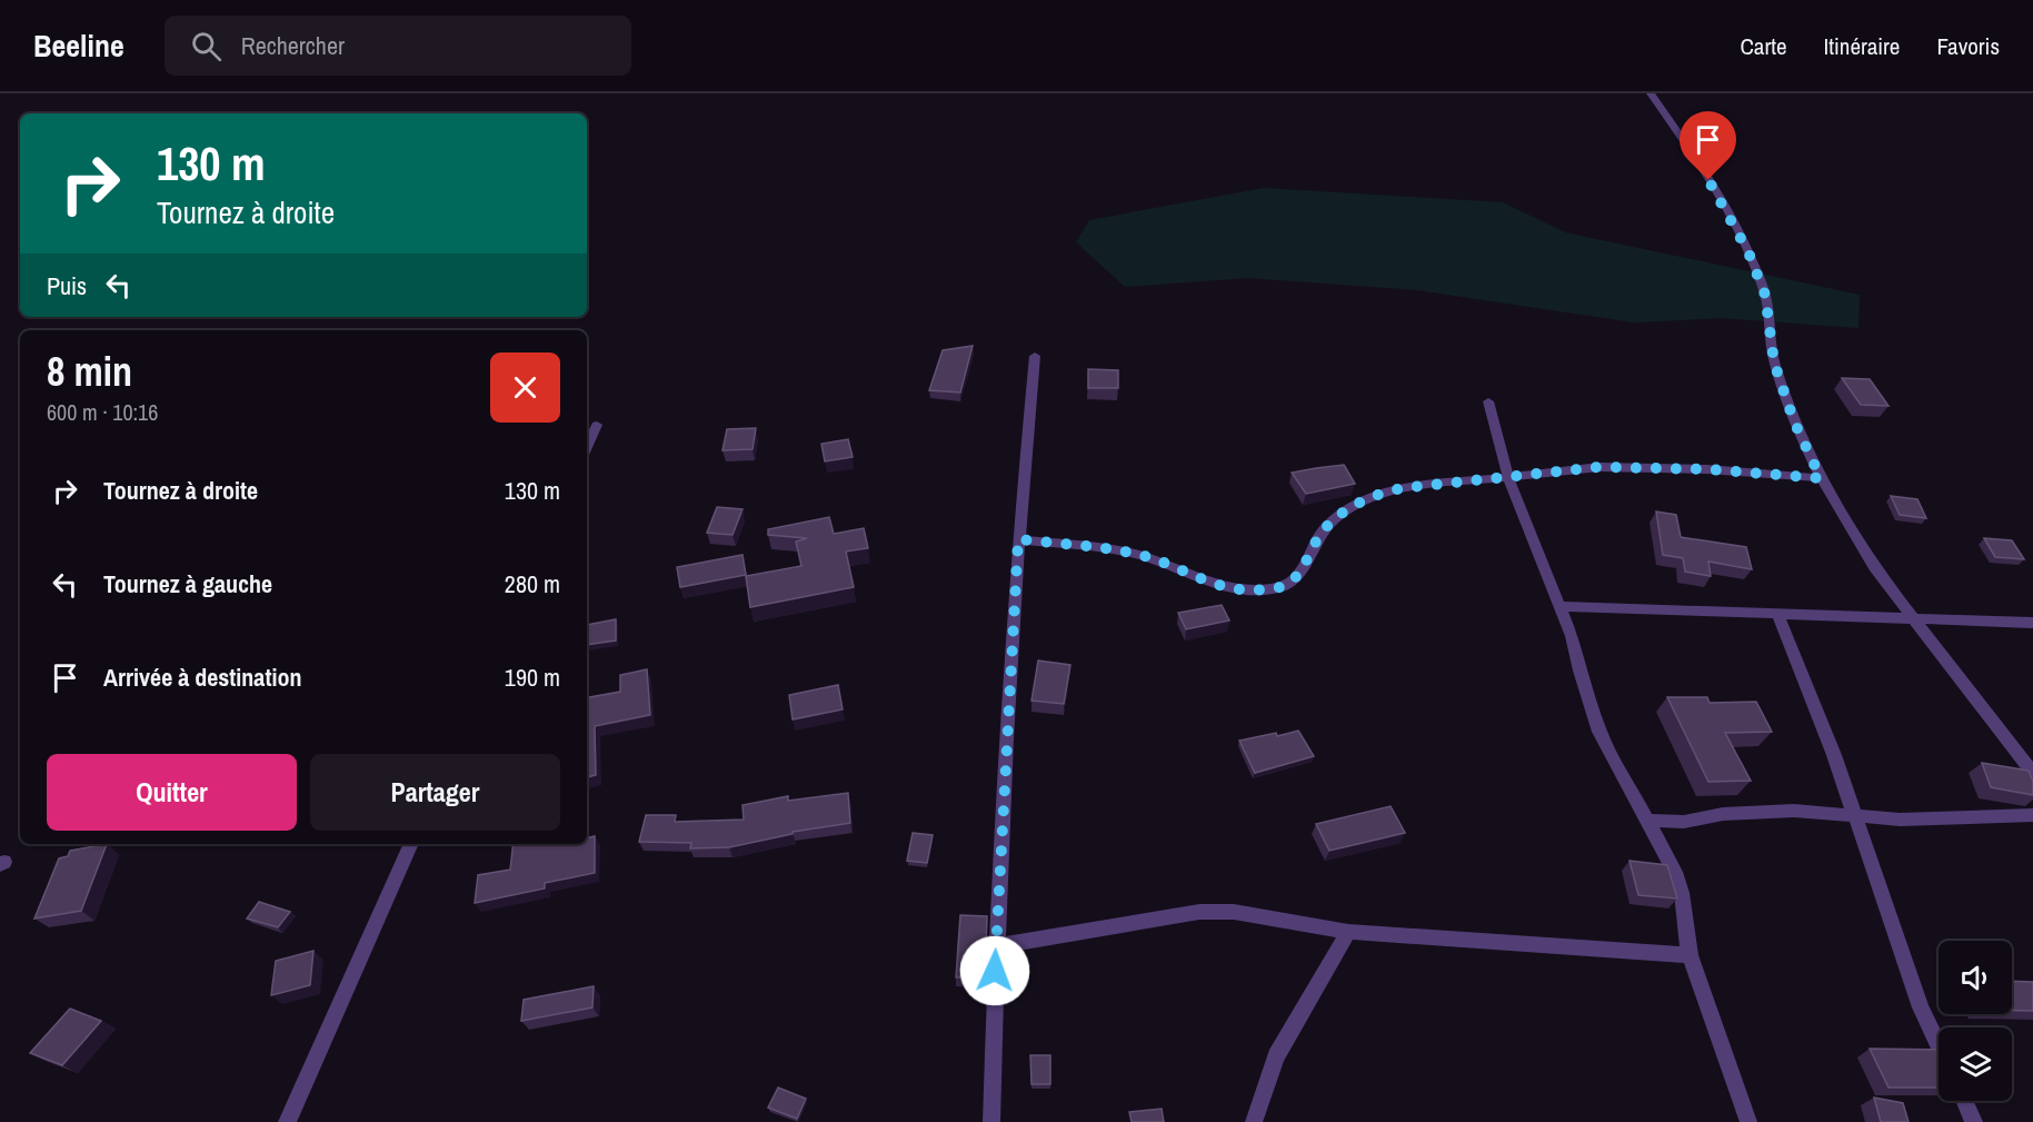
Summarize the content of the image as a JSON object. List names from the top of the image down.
{
  "page": {
    "header": "Beeline",
    "search": "Rechercher",
    "nav": ["Carte", "Itinéraire", "Favoris"],
    "turn": ["130 m", "Tournez à droite"],
    "then": "Puis",
    "heading": ["8 min", "600 m · 10:16"],
    "list": [
      {
        "name": "Tournez à droite",
        "value": "130 m"
      },
      {
        "name": "Tournez à gauche",
        "value": "280 m"
      },
      {
        "name": "Arrivée à destination",
        "value": "190 m"
      }
    ],
    "buttons": ["Quitter", "Partager"]
  }
}
